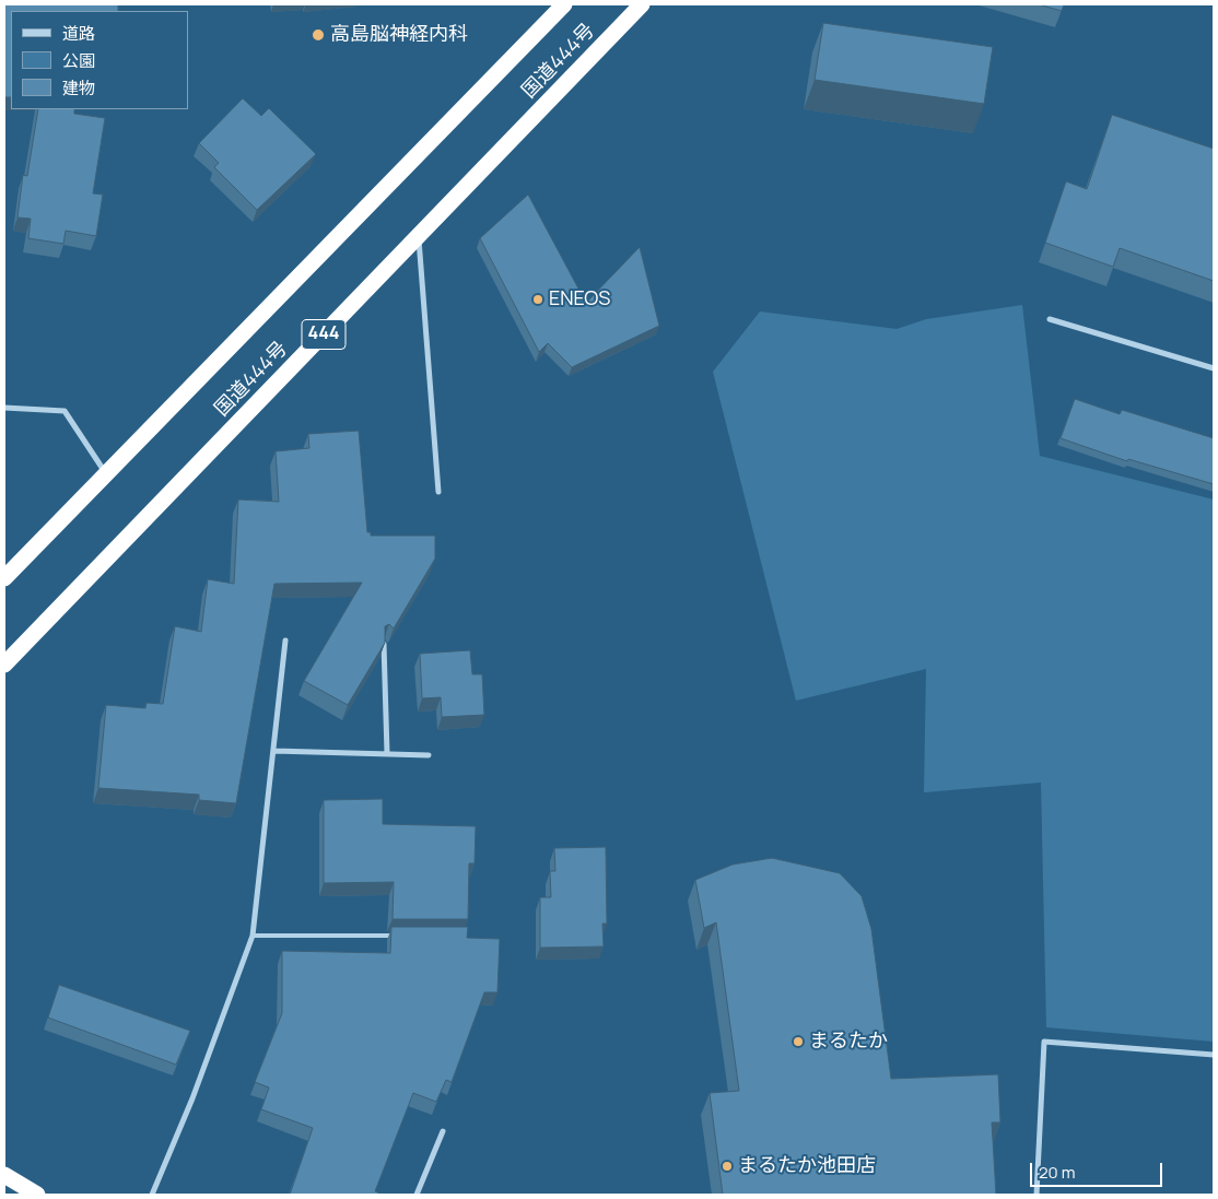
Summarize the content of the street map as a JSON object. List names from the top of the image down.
{
  "streets": {
    "highway": ["国道444号", "444"]
  },
  "places": [
    "高島脳神経内科",
    "ENEOS",
    "まるたか",
    "まるたか池田店"
  ],
  "legend": ["道路", "公園", "建物"],
  "scale_bar": "20 m"
}
